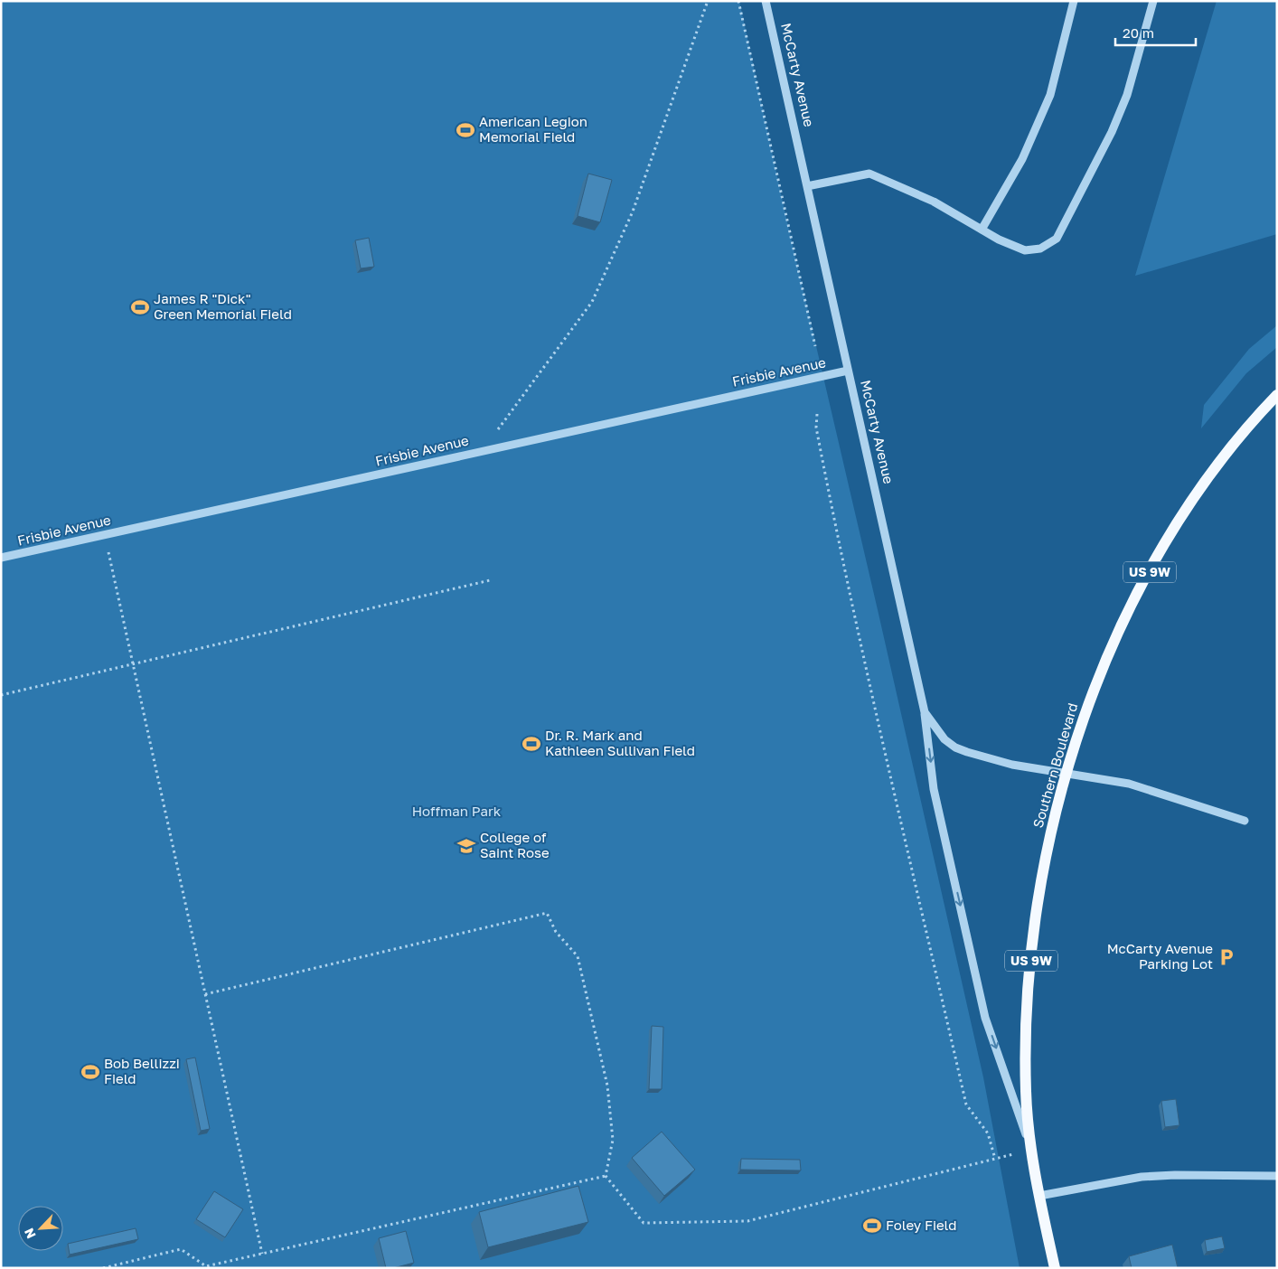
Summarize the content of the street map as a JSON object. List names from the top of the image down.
{
  "streets": {
    "main road": ["US 9W", "Southern Boulevard"],
    "street": ["McCarty Avenue", "Frisbie Avenue"]
  },
  "crossings": [
    ["McCarty Avenue", "Frisbie Avenue"],
    ["McCarty Avenue", "Southern Boulevard"],
    ["US 9W", "Southern Boulevard"]
  ],
  "parks": ["Hoffman Park"],
  "places": {
    "sports": [
      "American Legion Memorial Field",
      "James R \"Dick\" Green Memorial Field",
      "Dr. R. Mark and Kathleen Sullivan Field",
      "Bob Bellizzi Field",
      "Foley Field"
    ],
    "school or university": ["College of Saint Rose"],
    "parking": ["McCarty Avenue Parking Lot"]
  },
  "scale_bar": "20 m",
  "north": "bottom left"
}
